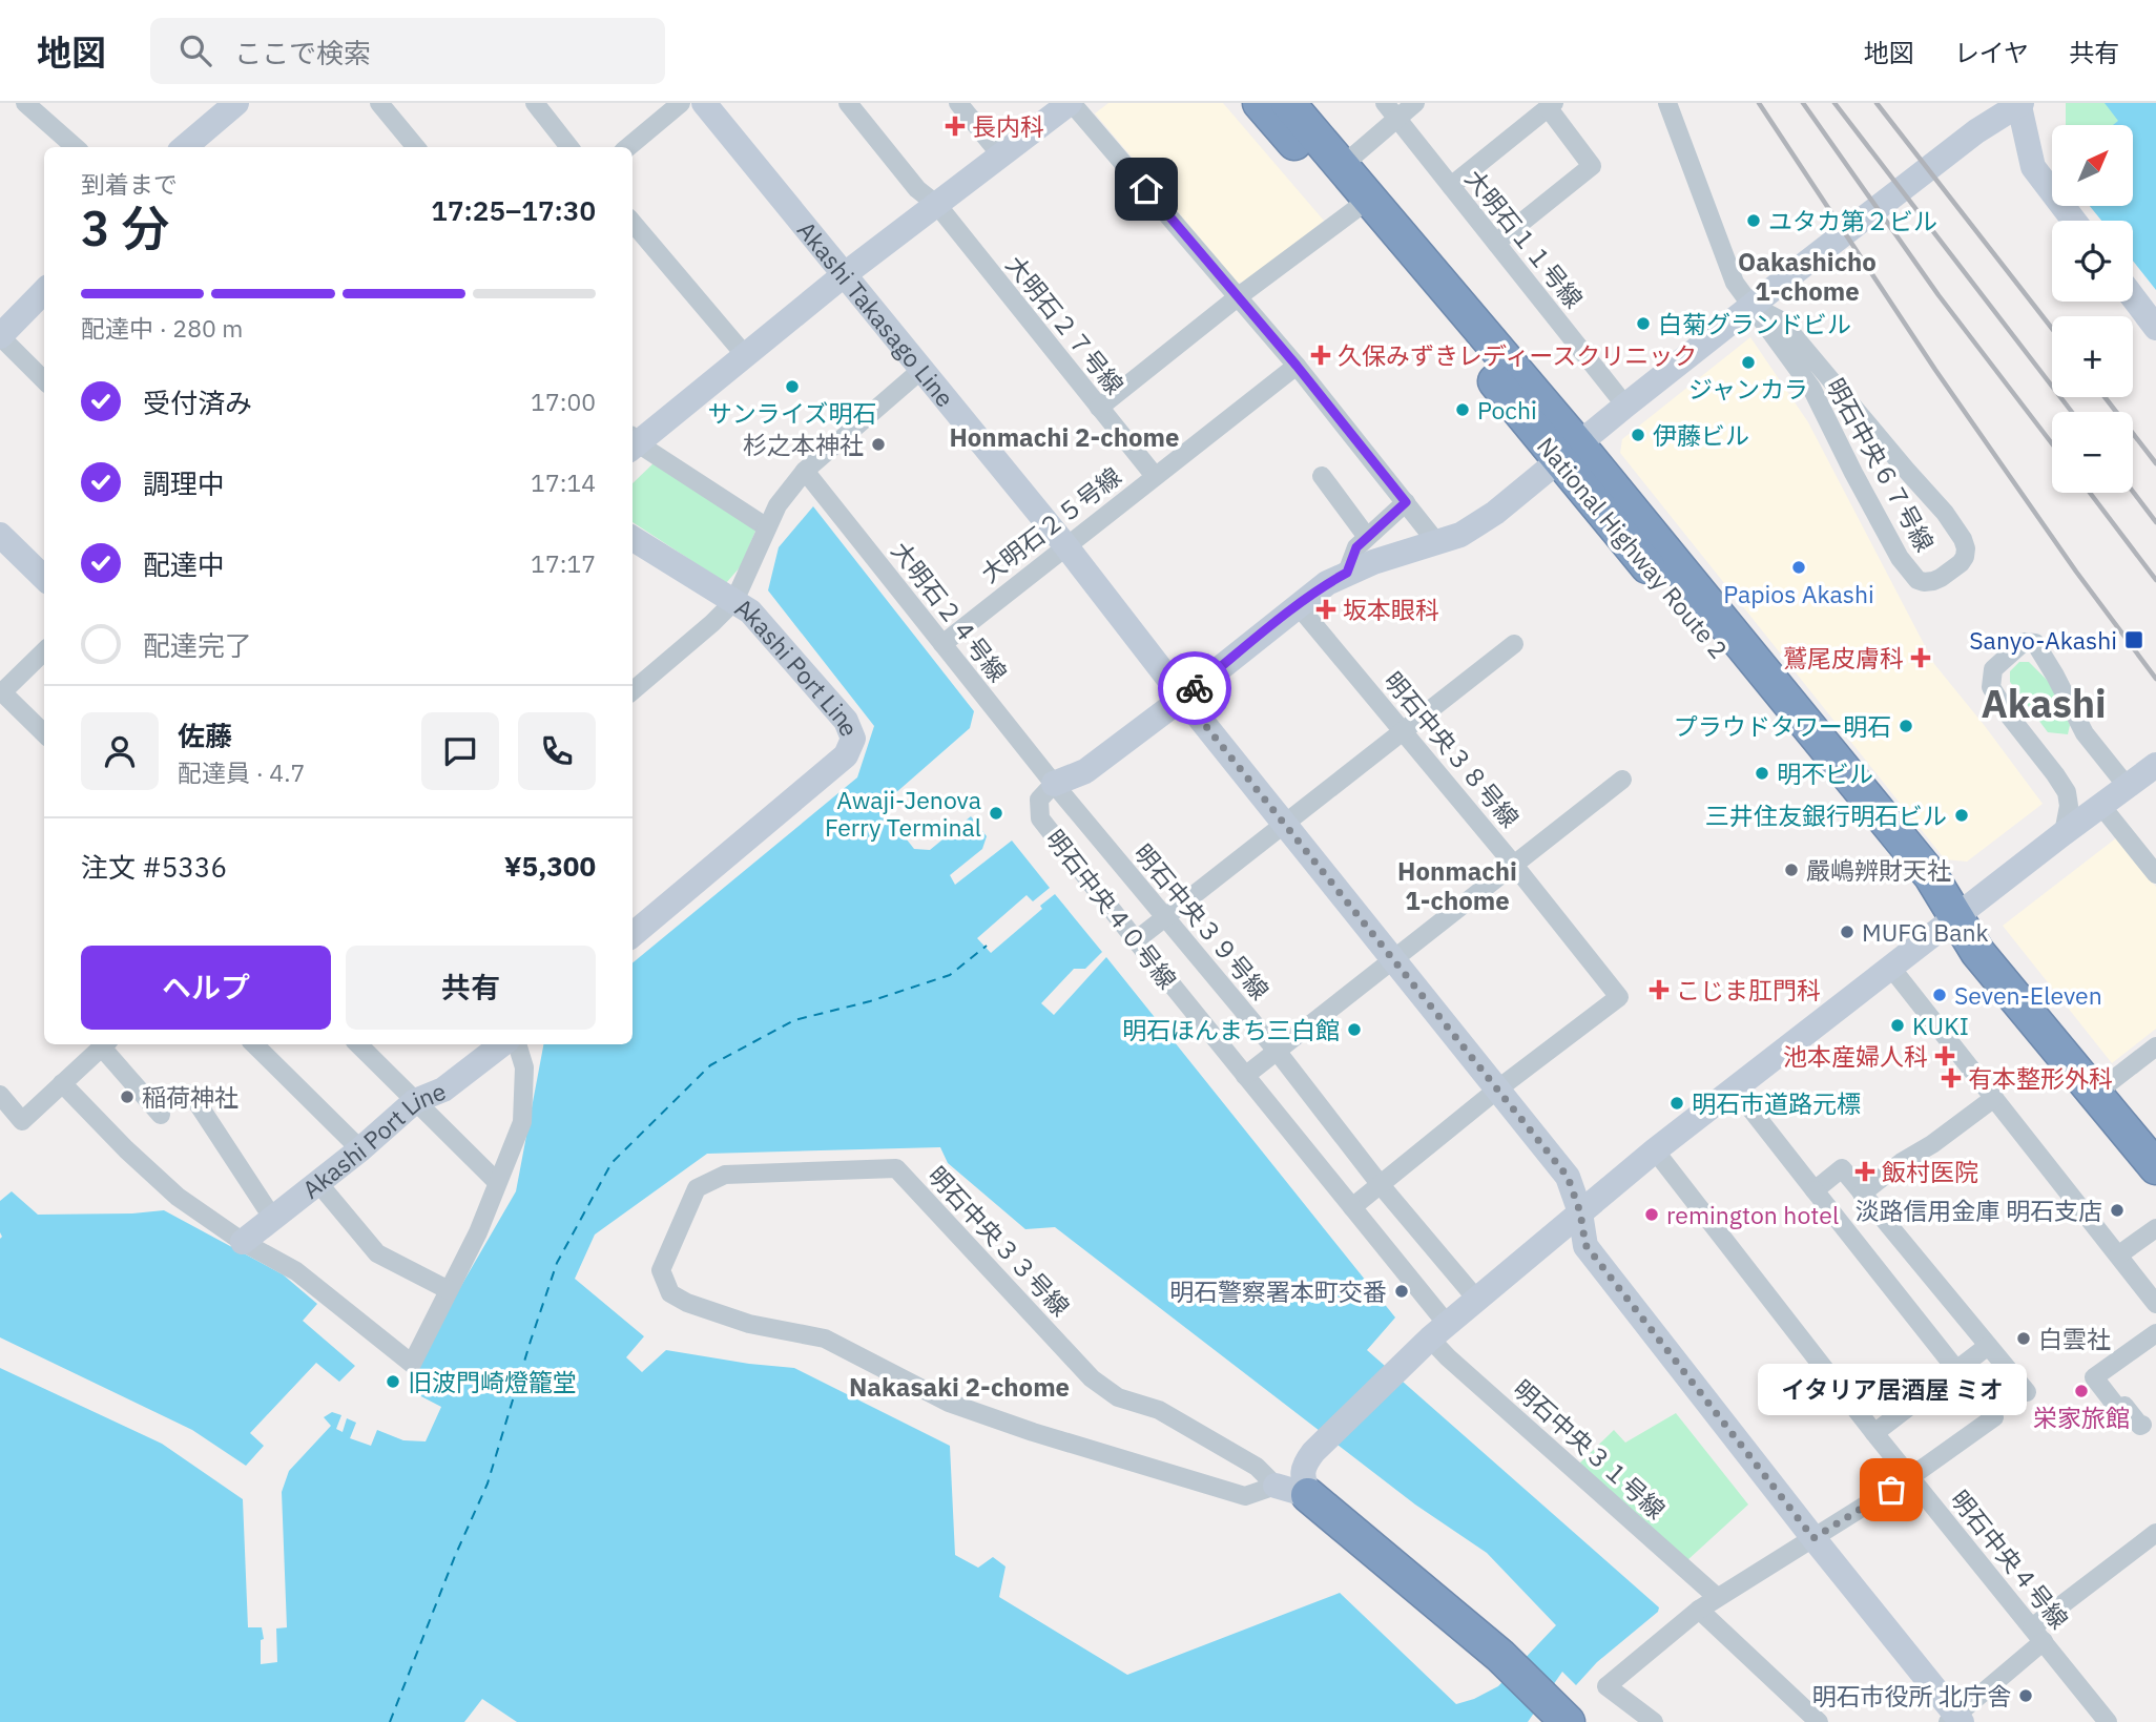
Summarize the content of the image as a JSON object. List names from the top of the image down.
{
  "streets": {
    "highway": ["National Highway Route 2"],
    "street": [
      "大明石１１号線",
      "Akashi Takasago Line",
      "大明石２７号線",
      "明石中央６７号線",
      "大明石２５号線",
      "大明石２４号線",
      "Akashi Port Line",
      "明石中央３８号線",
      "明石中央４０号線",
      "明石中央３９号線",
      "明石中央３３号線",
      "明石中央３１号線",
      "明石中央４号線"
    ]
  },
  "crossings": [
    ["Akashi Takasago Line", "大明石２５号線"],
    ["Akashi Takasago Line", "明石中央３８号線"],
    ["大明石２７号線", "大明石２５号線"],
    ["大明石２５号線", "大明石２４号線"],
    ["大明石２４号線", "明石中央４０号線"],
    ["大明石２４号線", "明石中央３９号線"],
    ["明石中央４０号線", "明石中央３９号線"],
    ["明石中央４０号線", "明石中央３１号線"]
  ],
  "districts": [
    "Oakashicho 1-chome",
    "Honmachi 2-chome",
    "Akashi",
    "Honmachi 1-chome",
    "Nakasaki 2-chome"
  ],
  "places": {
    "health": [
      "長内科",
      "久保みずきレディースクリニック",
      "坂本眼科",
      "鷲尾皮膚科",
      "こじま肛門科",
      "池本産婦人科",
      "有本整形外科",
      "飯村医院"
    ],
    "other": [
      "ユタカ第２ビル",
      "白菊グランドビル",
      "ジャンカラ",
      "サンライズ明石",
      "Pochi",
      "伊藤ビル",
      "杉之本神社",
      "Papios Akashi",
      "プラウドタワー明石",
      "明不ビル",
      "Awaji-Jenova Ferry Terminal",
      "三井住友銀行明石ビル",
      "嚴嶋辨財天社",
      "MUFG Bank",
      "Seven-Eleven",
      "KUKI",
      "明石ほんまち三白館",
      "稲荷神社",
      "明石市道路元標",
      "淡路信用金庫 明石支店",
      "remington hotel",
      "明石警察署本町交番",
      "白雲社",
      "旧波門崎燈籠堂",
      "栄家旅館",
      "イタリア居酒屋 ミオ",
      "明石市役所 北庁舎"
    ],
    "transit": ["Sanyo-Akashi"]
  },
  "north": "top right",
  "page": {
    "header": "地図",
    "search": "ここで検索",
    "nav": ["地図", "レイヤ", "共有"],
    "map_buttons": ["+", "−"],
    "heading": ["3 分", "到着まで", "17:25–17:30"],
    "panel": [
      "佐藤",
      "配達員 · 4.7",
      "注文 #5336",
      "¥5,300"
    ],
    "bar": "配達中 · 280 m",
    "list": [
      ["受付済み", "17:00"],
      ["調理中", "17:14"],
      ["配達中", "17:17"],
      "配達完了"
    ],
    "buttons": ["ヘルプ", "共有"],
    "bubble": "イタリア居酒屋 ミオ"
  }
}
